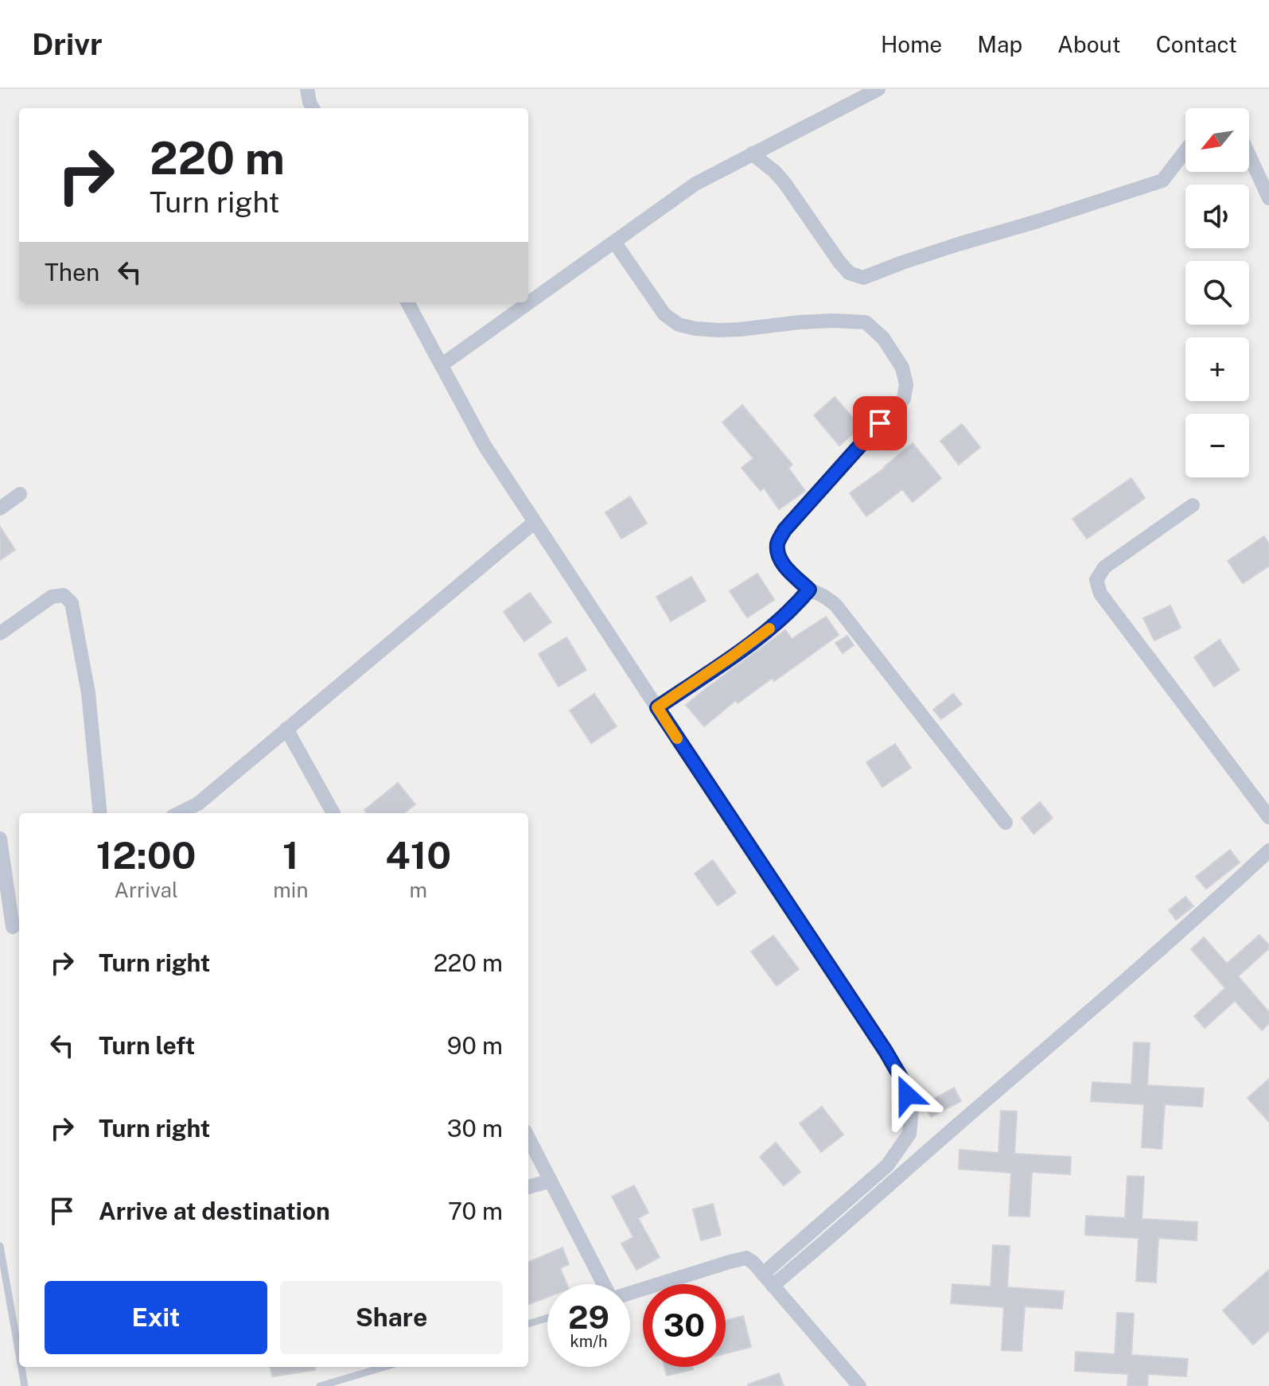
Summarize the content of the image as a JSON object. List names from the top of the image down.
{
  "north": "bottom left",
  "page": {
    "header": "Drivr",
    "nav": [
      "Home",
      "Map",
      "About",
      "Contact"
    ],
    "map_buttons": ["+", "−"],
    "turn": ["220 m", "Turn right"],
    "then": "Then",
    "eta": [
      "12:00",
      "Arrival",
      "1",
      "min",
      "410",
      "m"
    ],
    "list": [
      {
        "name": "Turn right",
        "value": "220 m"
      },
      {
        "name": "Turn left",
        "value": "90 m"
      },
      {
        "name": "Turn right",
        "value": "30 m"
      },
      {
        "name": "Arrive at destination",
        "value": "70 m"
      }
    ],
    "buttons": ["Exit", "Share"],
    "speed": "29 km/h",
    "limit": "30"
  }
}
